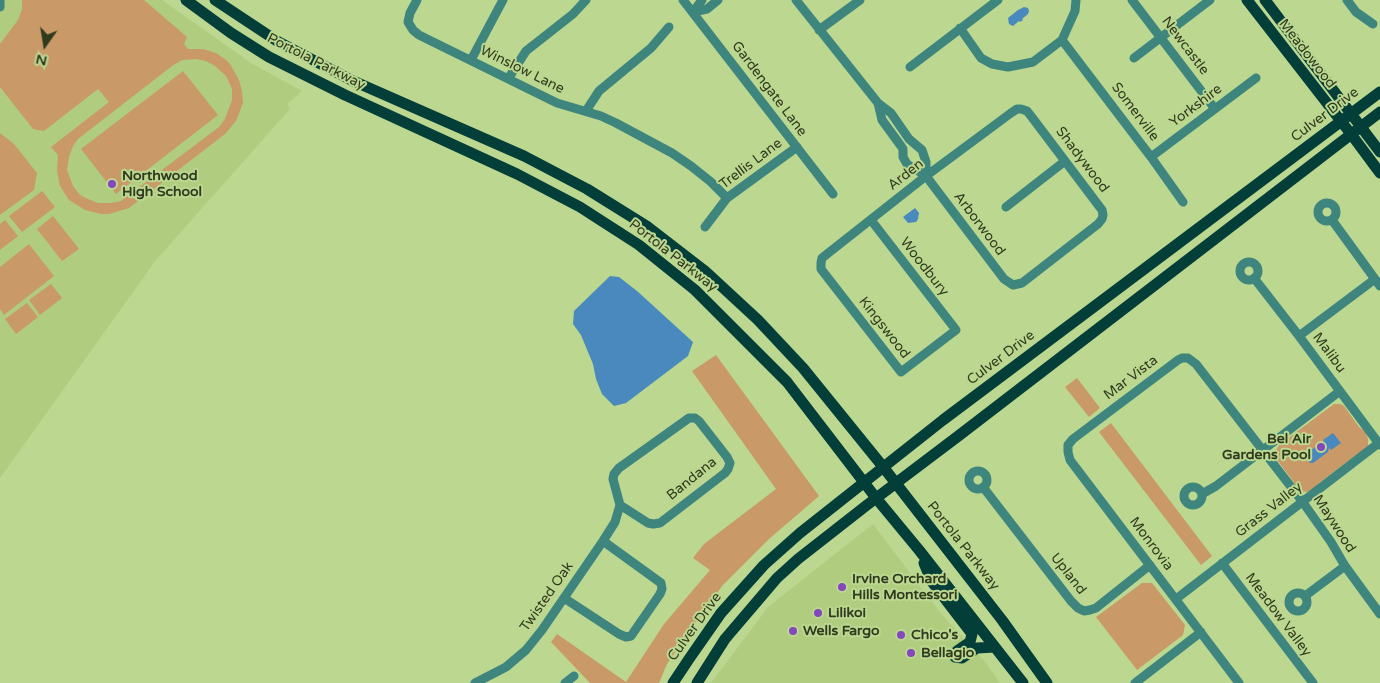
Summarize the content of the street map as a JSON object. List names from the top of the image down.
{
  "streets": {
    "main road": ["Meadowood", "Portola Parkway", "Culver Drive"],
    "street": [
      "Newcastle",
      "Winslow Lane",
      "Gardengate Lane",
      "Yorkshire",
      "Somerville",
      "Shadywood",
      "Trellis Lane",
      "Arden",
      "Arborwood",
      "Woodbury",
      "Kingswood",
      "Malibu",
      "Mar Vista",
      "Bandana",
      "Grass Valley",
      "Maywood",
      "Monrovia",
      "Upland",
      "Twisted Oak",
      "Meadow Valley"
    ]
  },
  "crossings": [
    ["Newcastle", "Yorkshire"],
    ["Meadowood", "Culver Drive"],
    ["Portola Parkway", "Culver Drive"],
    ["Winslow Lane", "Trellis Lane"],
    ["Gardengate Lane", "Trellis Lane"],
    ["Yorkshire", "Somerville"],
    ["Shadywood", "Arden"],
    ["Shadywood", "Arborwood"],
    ["Arden", "Arborwood"],
    ["Arden", "Woodbury"],
    ["Arden", "Kingswood"],
    ["Woodbury", "Kingswood"],
    ["Malibu", "Grass Valley"],
    ["Mar Vista", "Maywood"],
    ["Mar Vista", "Monrovia"],
    ["Bandana", "Twisted Oak"],
    ["Grass Valley", "Maywood"],
    ["Grass Valley", "Monrovia"],
    ["Grass Valley", "Meadow Valley"],
    ["Monrovia", "Upland"]
  ],
  "places": [
    "Northwood High School",
    "Bel Air Gardens Pool",
    "Irvine Orchard Hills Montessori",
    "Lilikoi",
    "Wells Fargo",
    "Chico's",
    "Bellagio"
  ],
  "north": "bottom"
}
